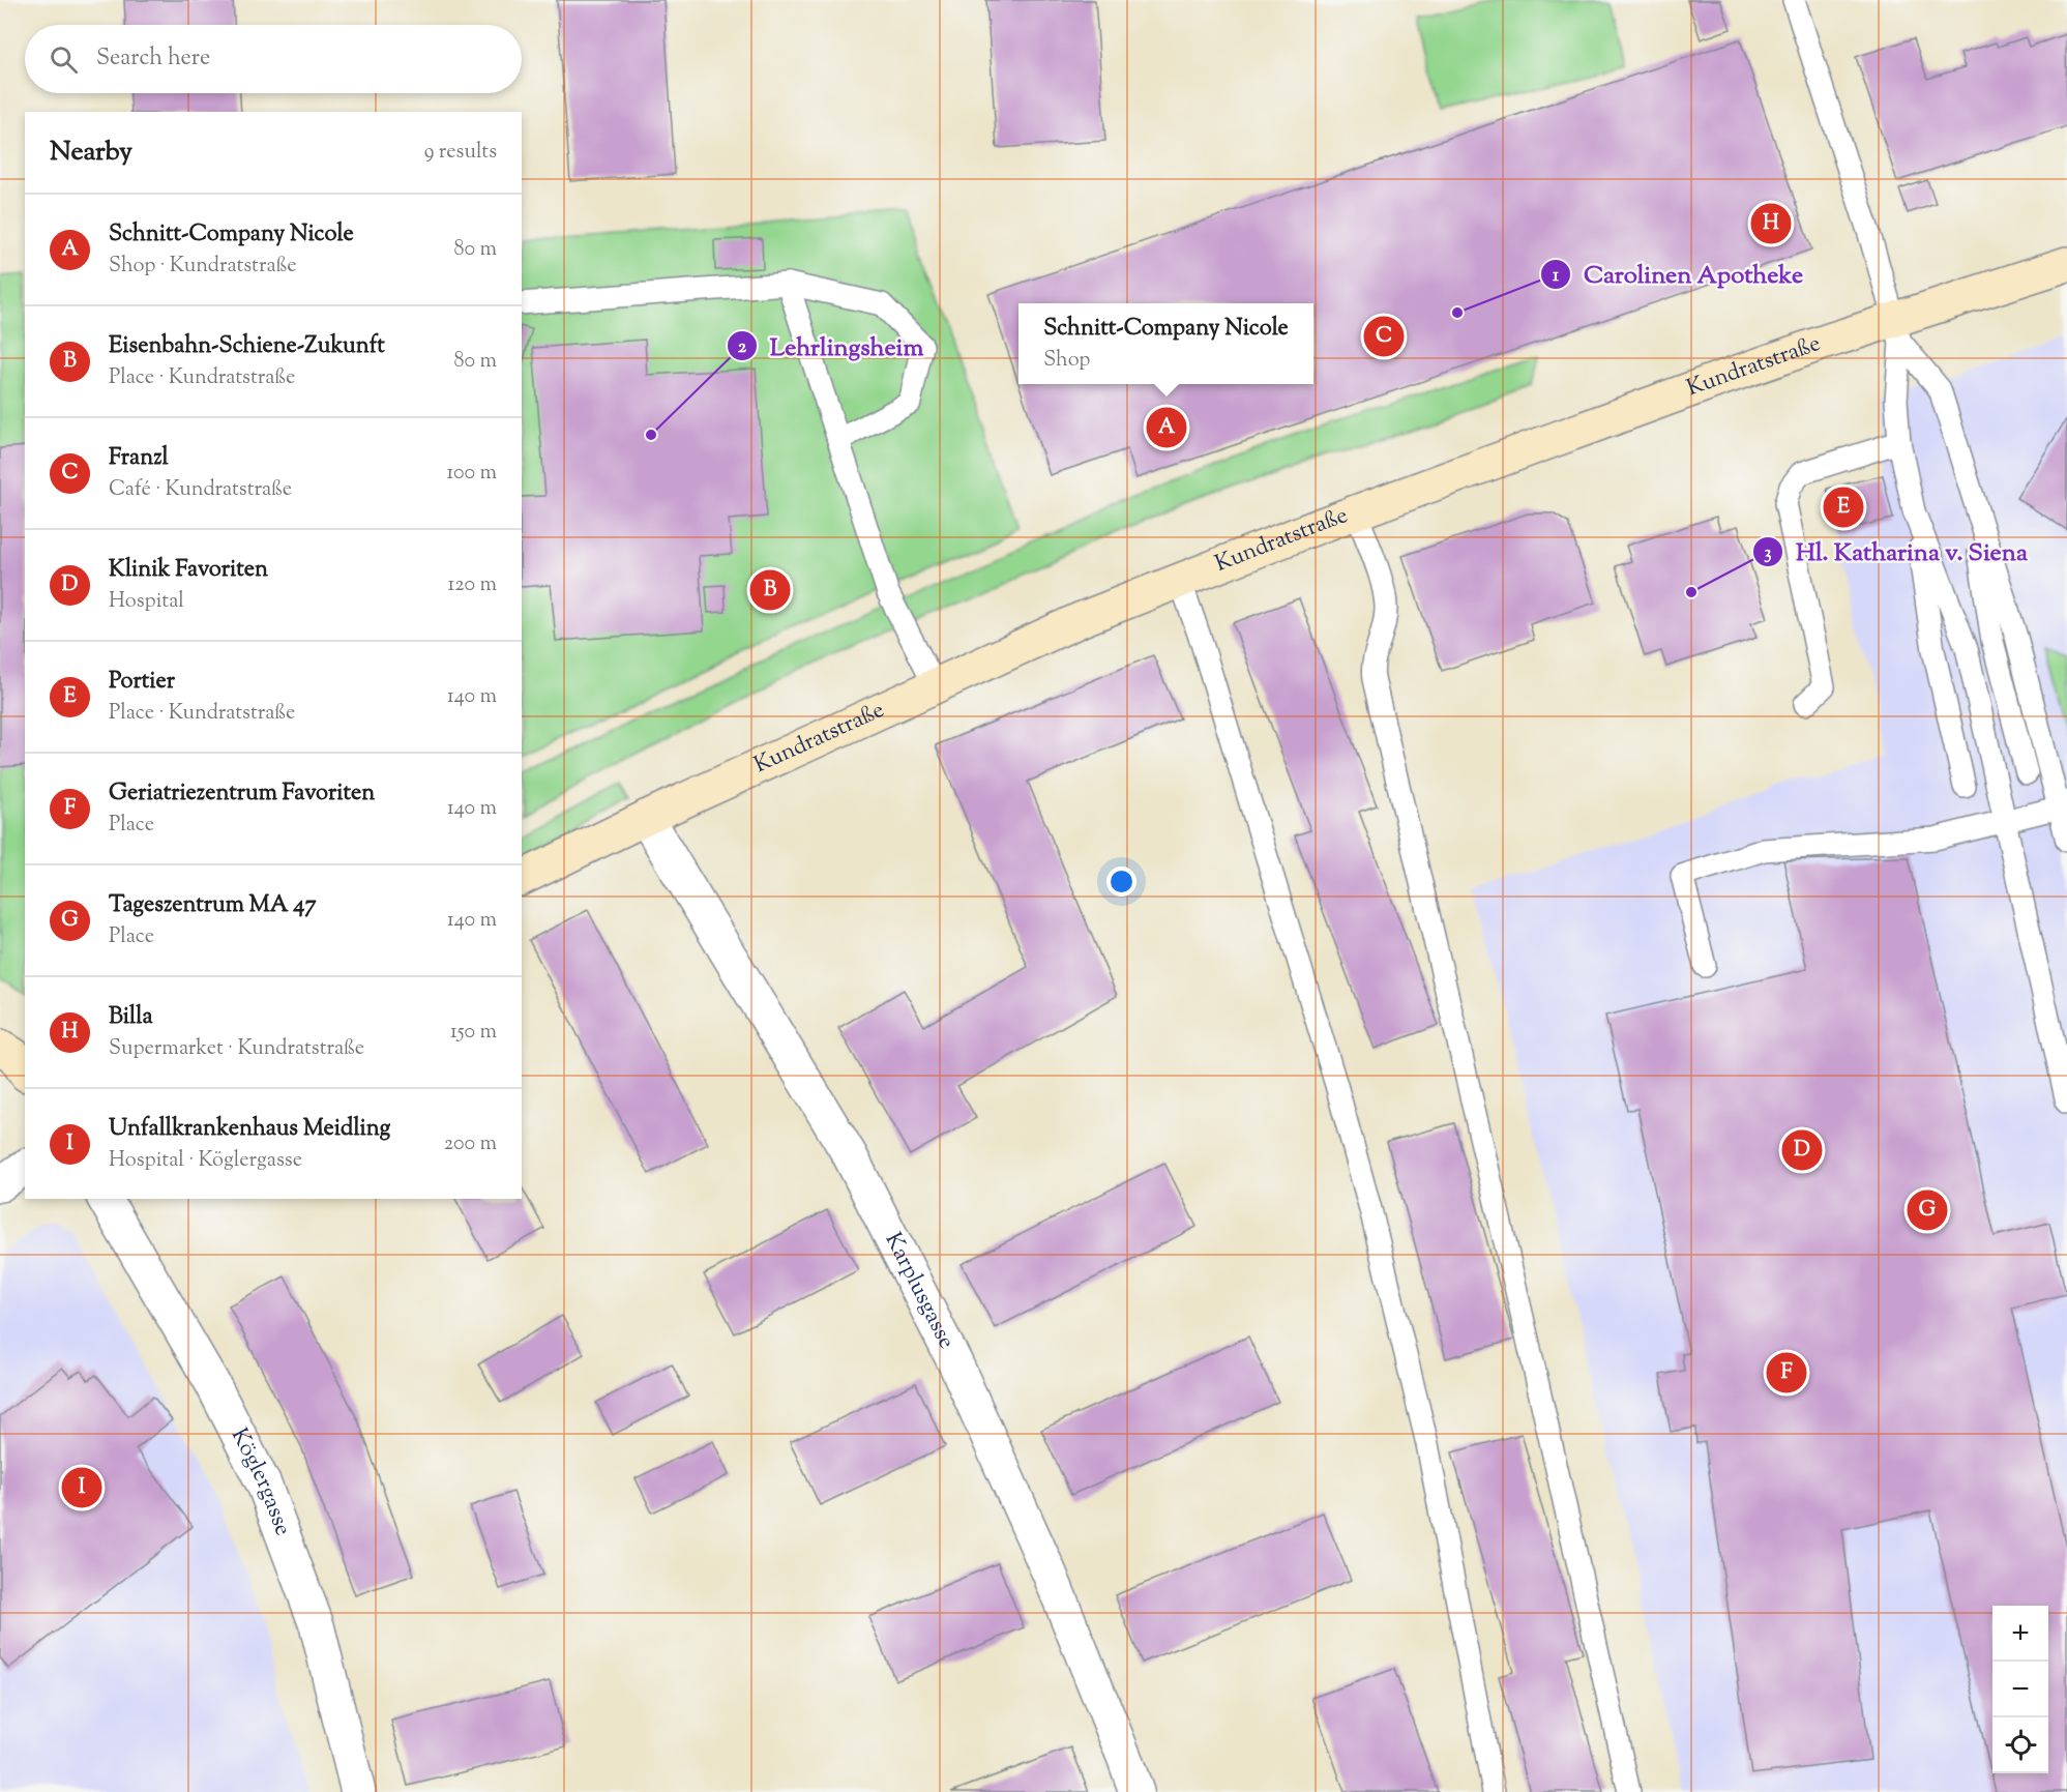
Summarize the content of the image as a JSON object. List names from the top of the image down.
{
  "streets": {
    "street": ["Kundratstraße", "Karplusgasse", "Köglergasse"]
  },
  "crossings": [
    ["Kundratstraße", "Karplusgasse"]
  ],
  "places": ["Carolinen Apotheke", "Lehrlingsheim", "Hl. Katharina v. Siena"],
  "page": {
    "search": "Search here",
    "heading": ["Nearby", "9 results"],
    "list": [
      {
        "mark": "A",
        "name": "Schnitt-Company Nicole",
        "note": "Shop · Kundratstraße",
        "value": "80 m"
      },
      {
        "mark": "B",
        "name": "Eisenbahn-Schiene-Zukunft",
        "note": "Place · Kundratstraße",
        "value": "80 m"
      },
      {
        "mark": "C",
        "name": "Franzl",
        "note": "Café · Kundratstraße",
        "value": "100 m"
      },
      {
        "mark": "D",
        "name": "Klinik Favoriten",
        "note": "Hospital",
        "value": "120 m"
      },
      {
        "mark": "E",
        "name": "Portier",
        "note": "Place · Kundratstraße",
        "value": "140 m"
      },
      {
        "mark": "F",
        "name": "Geriatriezentrum Favoriten",
        "note": "Place",
        "value": "140 m"
      },
      {
        "mark": "G",
        "name": "Tageszentrum MA 47",
        "note": "Place",
        "value": "140 m"
      },
      {
        "mark": "H",
        "name": "Billa",
        "note": "Supermarket · Kundratstraße",
        "value": "150 m"
      },
      {
        "mark": "I",
        "name": "Unfallkrankenhaus Meidling",
        "note": "Hospital · Köglergasse",
        "value": "200 m"
      }
    ],
    "pins": [
      "H",
      "C",
      "A",
      "E",
      "B",
      "D",
      "G",
      "F",
      "I"
    ],
    "popup": ["Schnitt-Company Nicole", "Shop"],
    "map_buttons": ["+", "−"]
  }
}
